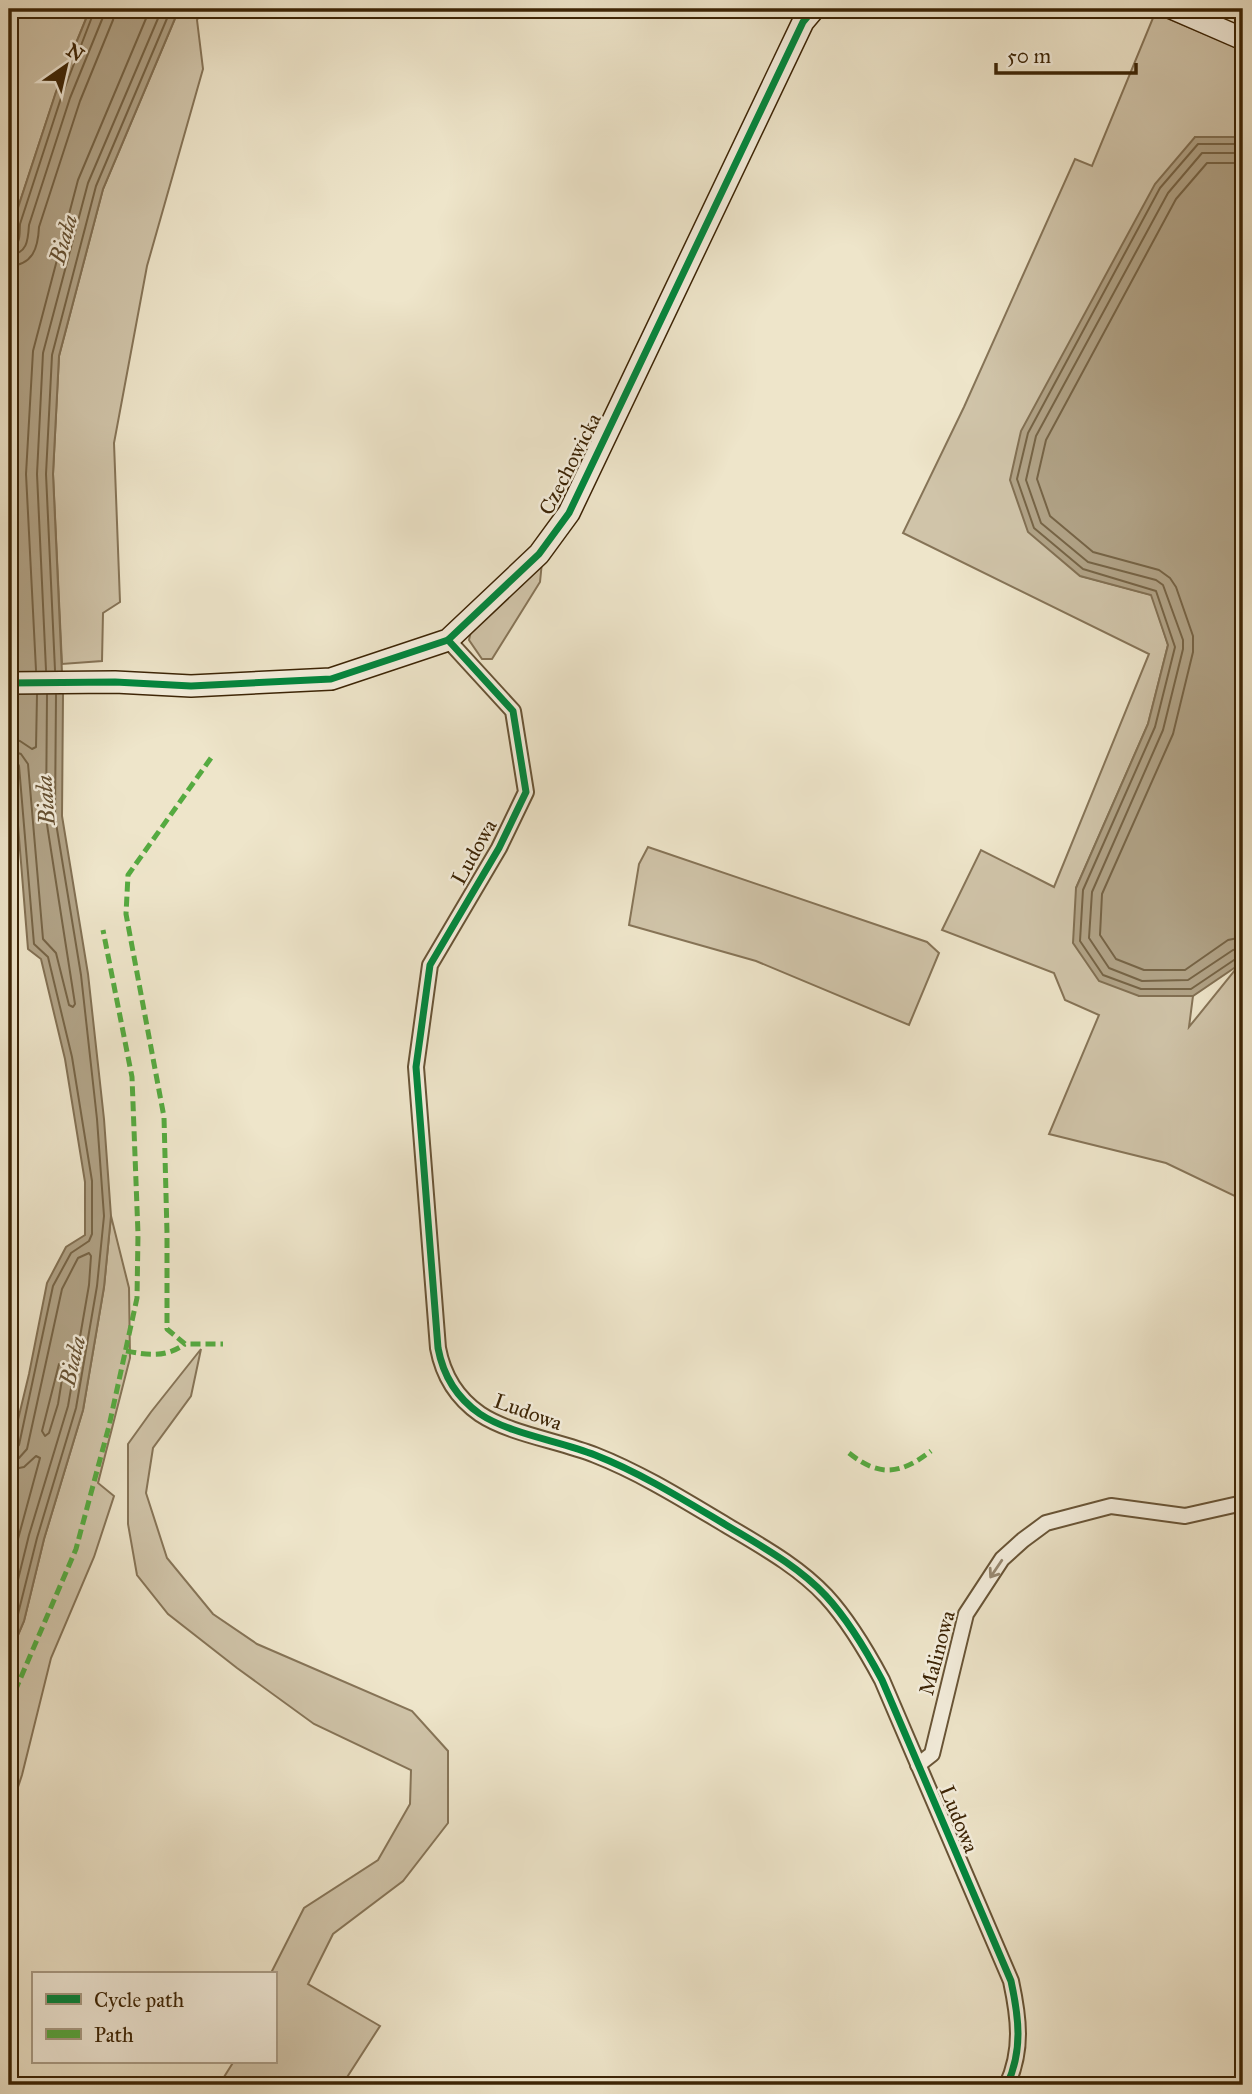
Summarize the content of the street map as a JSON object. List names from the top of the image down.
{
  "streets": {
    "street": ["Czechowicka", "Ludowa", "Malinowa"]
  },
  "crossings": [
    ["Czechowicka", "Ludowa"],
    ["Ludowa", "Malinowa"]
  ],
  "one_way": ["Malinowa"],
  "water": ["Biała"],
  "legend": ["Cycle path", "Path"],
  "scale_bar": "50 m",
  "north": "top right"
}
